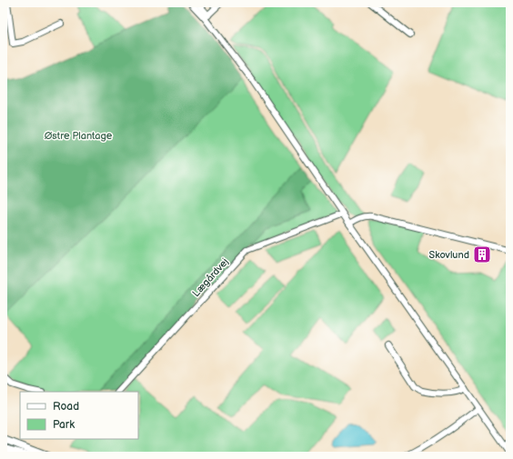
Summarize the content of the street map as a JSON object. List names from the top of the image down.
{
  "streets": {
    "street": ["Lægårdvej"]
  },
  "parks": ["Østre Plantage"],
  "places": {
    "building": ["Skovlund"]
  },
  "legend": ["Road", "Park"]
}
